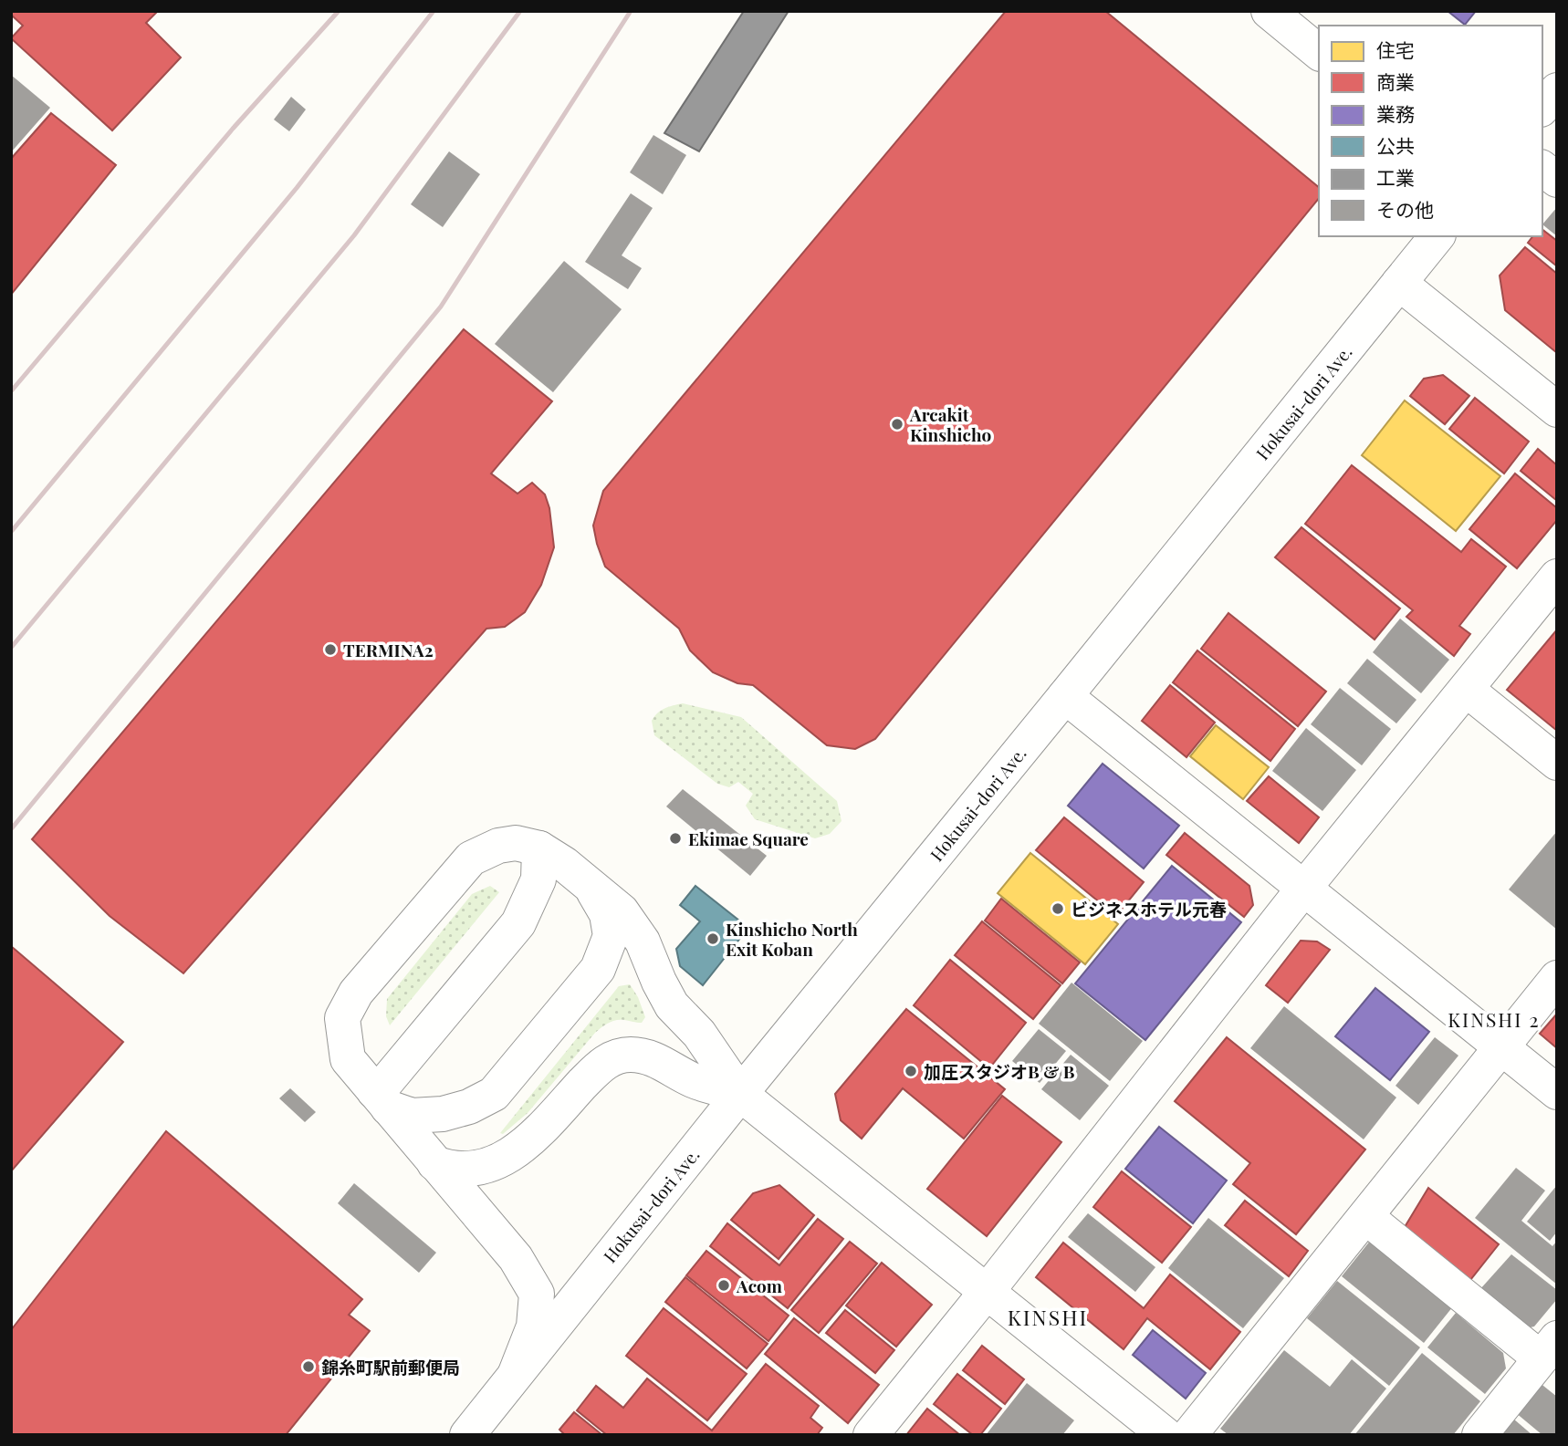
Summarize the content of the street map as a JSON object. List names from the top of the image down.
{
  "streets": {
    "street": ["Hokusai-dori Ave."]
  },
  "districts": ["KINSHI 2", "KINSHI"],
  "places": [
    "Arcakit Kinshicho",
    "TERMINA2",
    "Ekimae Square",
    "ビジネスホテル元春",
    "Kinshicho North Exit Koban",
    "加圧スタジオB & B",
    "Acom",
    "錦糸町駅前郵便局"
  ],
  "legend": [
    "住宅",
    "商業",
    "業務",
    "公共",
    "工業",
    "その他"
  ]
}
